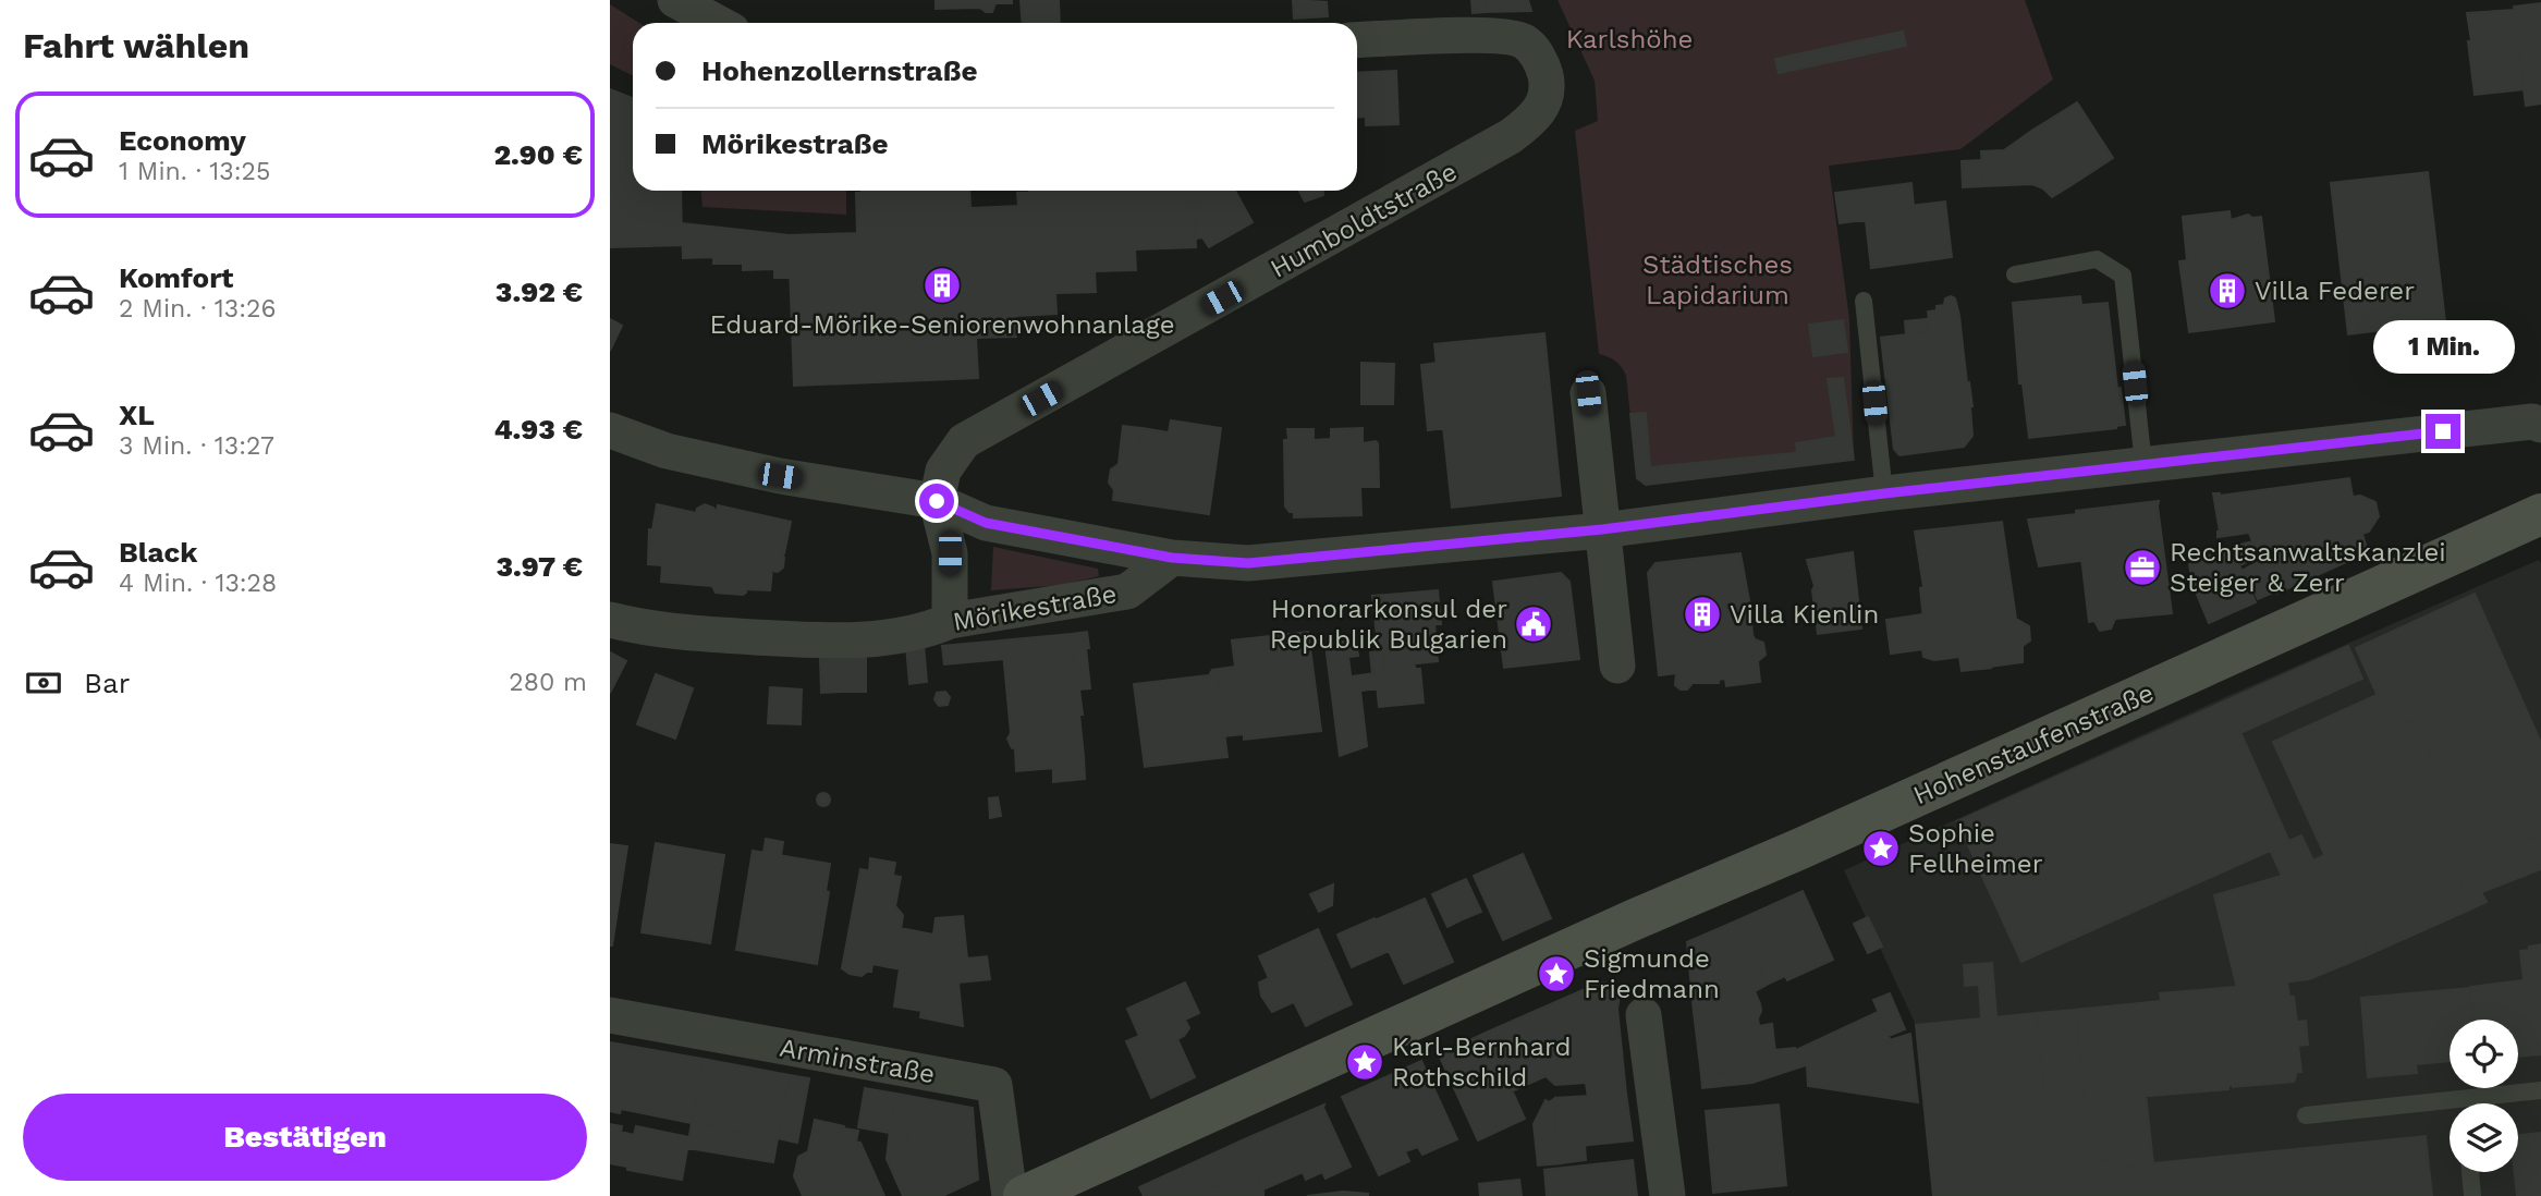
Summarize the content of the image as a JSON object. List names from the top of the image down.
{
  "streets": {
    "street": [
      "Humboldtstraße",
      "Mörikestraße",
      "Hohenstaufenstraße",
      "Arminstraße"
    ]
  },
  "parks": ["Karlshöhe", "Städtisches Lapidarium"],
  "places": {
    "building": ["Eduard-Mörike-Seniorenwohnanlage", "Villa Federer", "Villa Kienlin"],
    "office": ["Rechtsanwaltskanzlei Steiger & Zerr"],
    "public building": ["Honorarkonsul der Republik Bulgarien"],
    "place": ["Sophie Fellheimer", "Sigmunde Friedmann", "Karl-Bernhard Rothschild"]
  },
  "page": {
    "heading": "Fahrt wählen",
    "banner": ["Hohenzollernstraße", "Mörikestraße"],
    "list": [
      {
        "name": "Economy",
        "note": "1 Min. · 13:25",
        "value": "2.90 €"
      },
      {
        "name": "Komfort",
        "note": "2 Min. · 13:26",
        "value": "3.92 €"
      },
      {
        "name": "XL",
        "note": "3 Min. · 13:27",
        "value": "4.93 €"
      },
      {
        "name": "Black",
        "note": "4 Min. · 13:28",
        "value": "3.97 €"
      }
    ],
    "bubble": "1 Min.",
    "pay": ["Bar", "280 m"],
    "buttons": "Bestätigen"
  }
}
